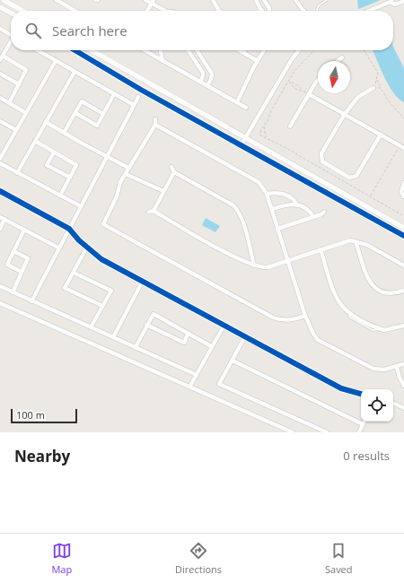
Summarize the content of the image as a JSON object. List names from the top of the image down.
{
  "scale_bar": "100 m",
  "north": "bottom",
  "page": {
    "search": "Search here",
    "scale": "100 m",
    "heading": ["Nearby", "0 results"],
    "nav": ["Map", "Directions", "Saved"]
  }
}
